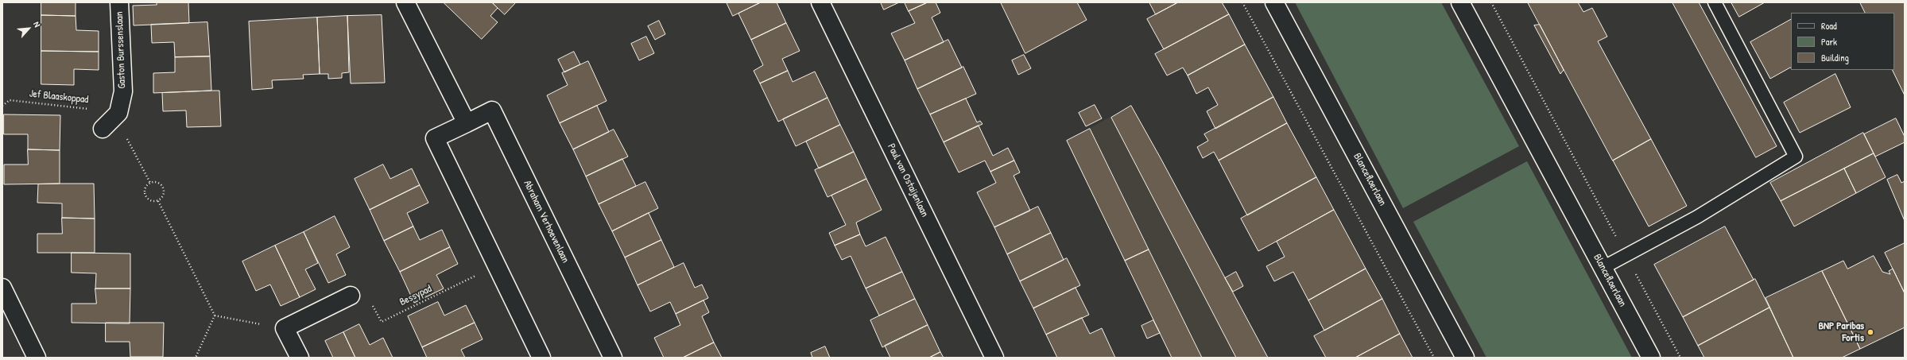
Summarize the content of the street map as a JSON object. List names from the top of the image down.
{
  "streets": {
    "street": [
      "Gaston Burssenslaan",
      "Blancefloerlaan",
      "Paul van Ostaijenlaan",
      "Abraham Verhoevenlaan"
    ],
    "path": ["Jef Blaaskoppad", "Bessypad"]
  },
  "crossings": [
    ["Gaston Burssenslaan", "Jef Blaaskoppad"],
    ["Abraham Verhoevenlaan", "Bessypad"]
  ],
  "places": ["BNP Paribas Fortis"],
  "legend": ["Road", "Park", "Building"],
  "north": "top right"
}
